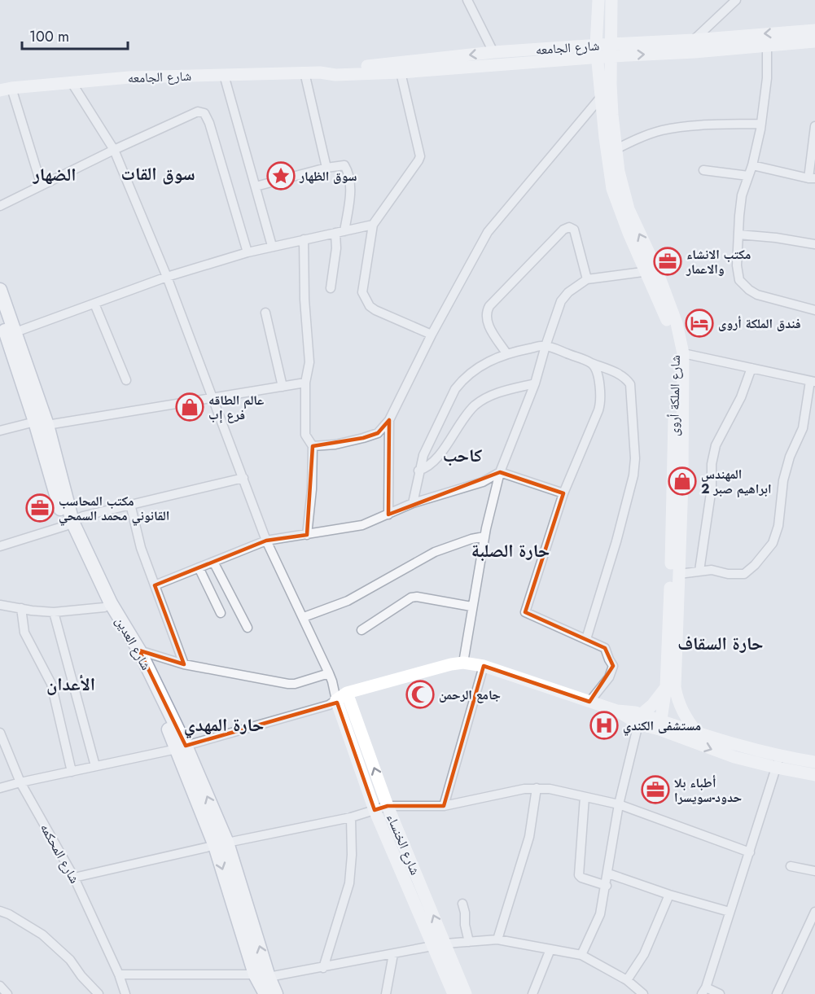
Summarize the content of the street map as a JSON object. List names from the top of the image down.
{
  "streets": {
    "main road": ["شارع العدين"],
    "street": [
      "شارع الجامعه",
      "شارع الملكة أروى",
      "شارع الخنساء",
      "شارع المحكمه"
    ]
  },
  "crossings": [
    ["شارع الجامعه", "شارع الملكة أروى"]
  ],
  "districts": [
    "سوق القات",
    "الضهار",
    "كاحب",
    "حارة الصلبة",
    "حارة السقاف",
    "الأعدان",
    "حارة المهدي"
  ],
  "places": {
    "place": ["سوق الظهار"],
    "office": ["مكتب الانشاء والاعمار", "مكتب المحاسب القانوني محمد السمحي", "أطباء بلا حدود-سويسرا"],
    "hotel": ["فندق الملكة أروى"],
    "shop": ["عالم الطاقه فرع إب", "المهندس ابراهيم صبر 2"],
    "mosque": ["جامع الرحمن"],
    "hospital": ["مستشفى الكندي"]
  },
  "scale_bar": "100 m"
}
